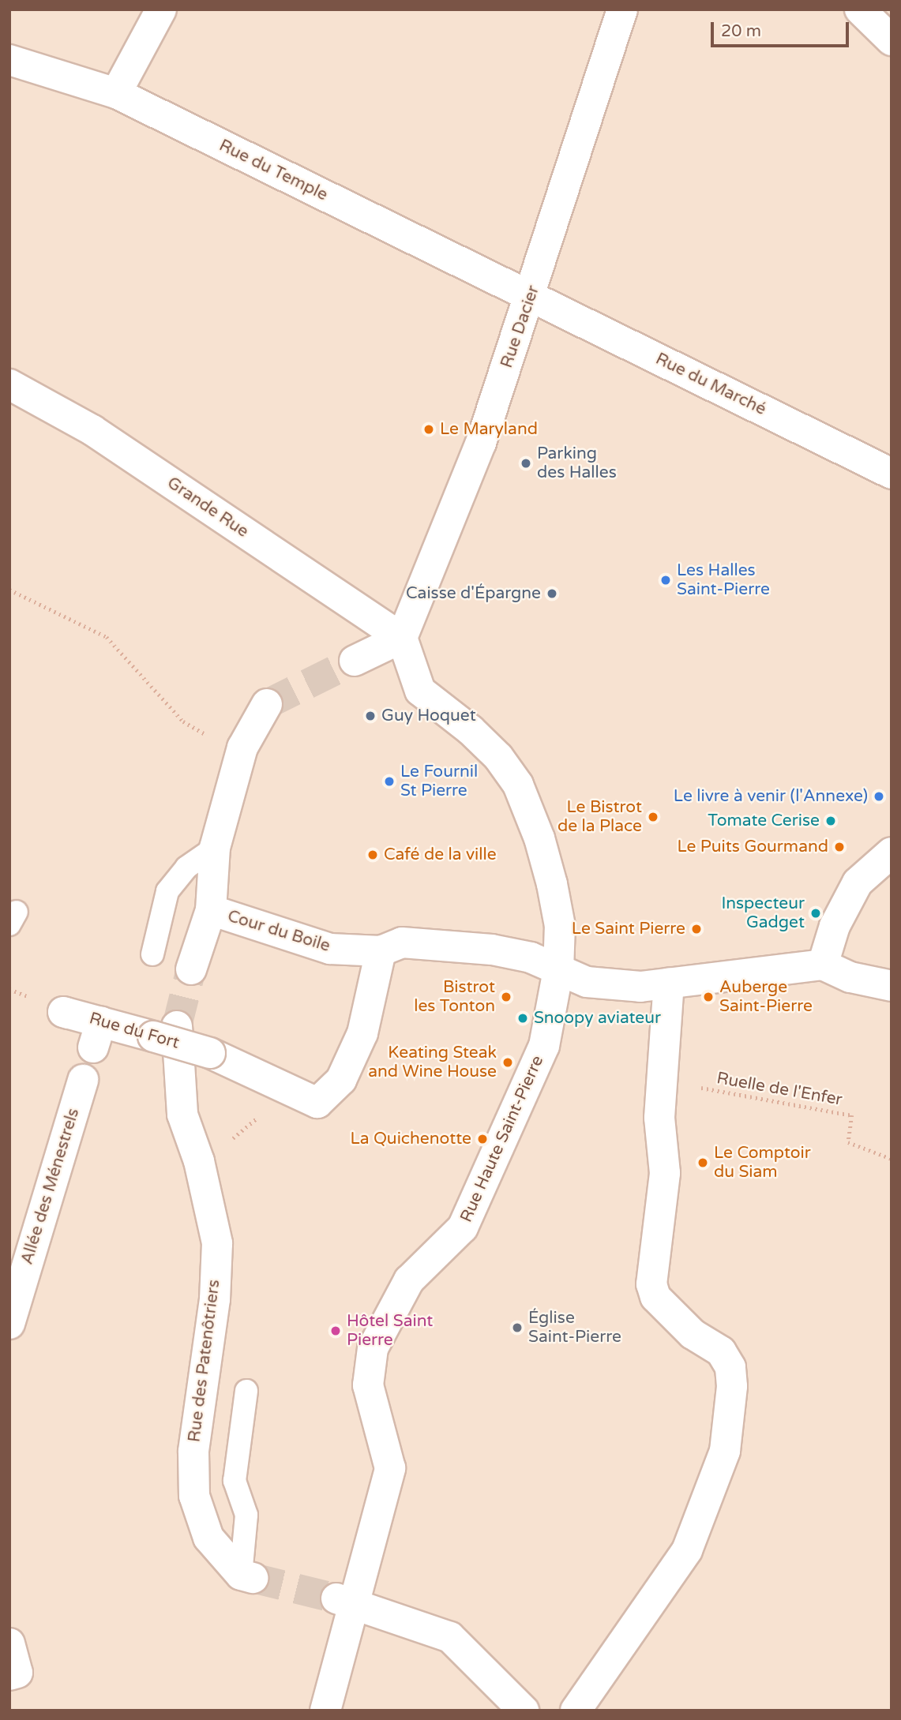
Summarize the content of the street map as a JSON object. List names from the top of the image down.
{
  "streets": {
    "street": [
      "Rue du Temple",
      "Rue Dacier",
      "Rue du Marché",
      "Grande Rue",
      "Cour du Boile",
      "Rue du Fort",
      "Rue Haute Saint-Pierre",
      "Allée des Ménestrels",
      "Rue des Patenôtriers"
    ],
    "path": ["Ruelle de l'Enfer"]
  },
  "crossings": [
    ["Rue du Temple", "Rue Dacier"],
    ["Rue du Temple", "Rue du Marché"],
    ["Rue Dacier", "Rue du Marché"],
    ["Rue Dacier", "Grande Rue"],
    ["Rue Dacier", "Rue Haute Saint-Pierre"],
    ["Grande Rue", "Rue Haute Saint-Pierre"],
    ["Cour du Boile", "Rue du Fort"],
    ["Rue du Fort", "Rue des Patenôtriers"]
  ],
  "places": [
    "Le Maryland",
    "Parking des Halles",
    "Les Halles Saint-Pierre",
    "Caisse d'Épargne",
    "Guy Hoquet",
    "Le Fournil St Pierre",
    "Le livre à venir (l'Annexe)",
    "Le Bistrot de la Place",
    "Tomate Cerise",
    "Le Puits Gourmand",
    "Café de la ville",
    "Inspecteur Gadget",
    "Le Saint Pierre",
    "Bistrot les Tonton",
    "Auberge Saint-Pierre",
    "Snoopy aviateur",
    "Keating Steak and Wine House",
    "La Quichenotte",
    "Le Comptoir du Siam",
    "Église Saint-Pierre",
    "Hôtel Saint Pierre"
  ],
  "scale_bar": "20 m"
}
